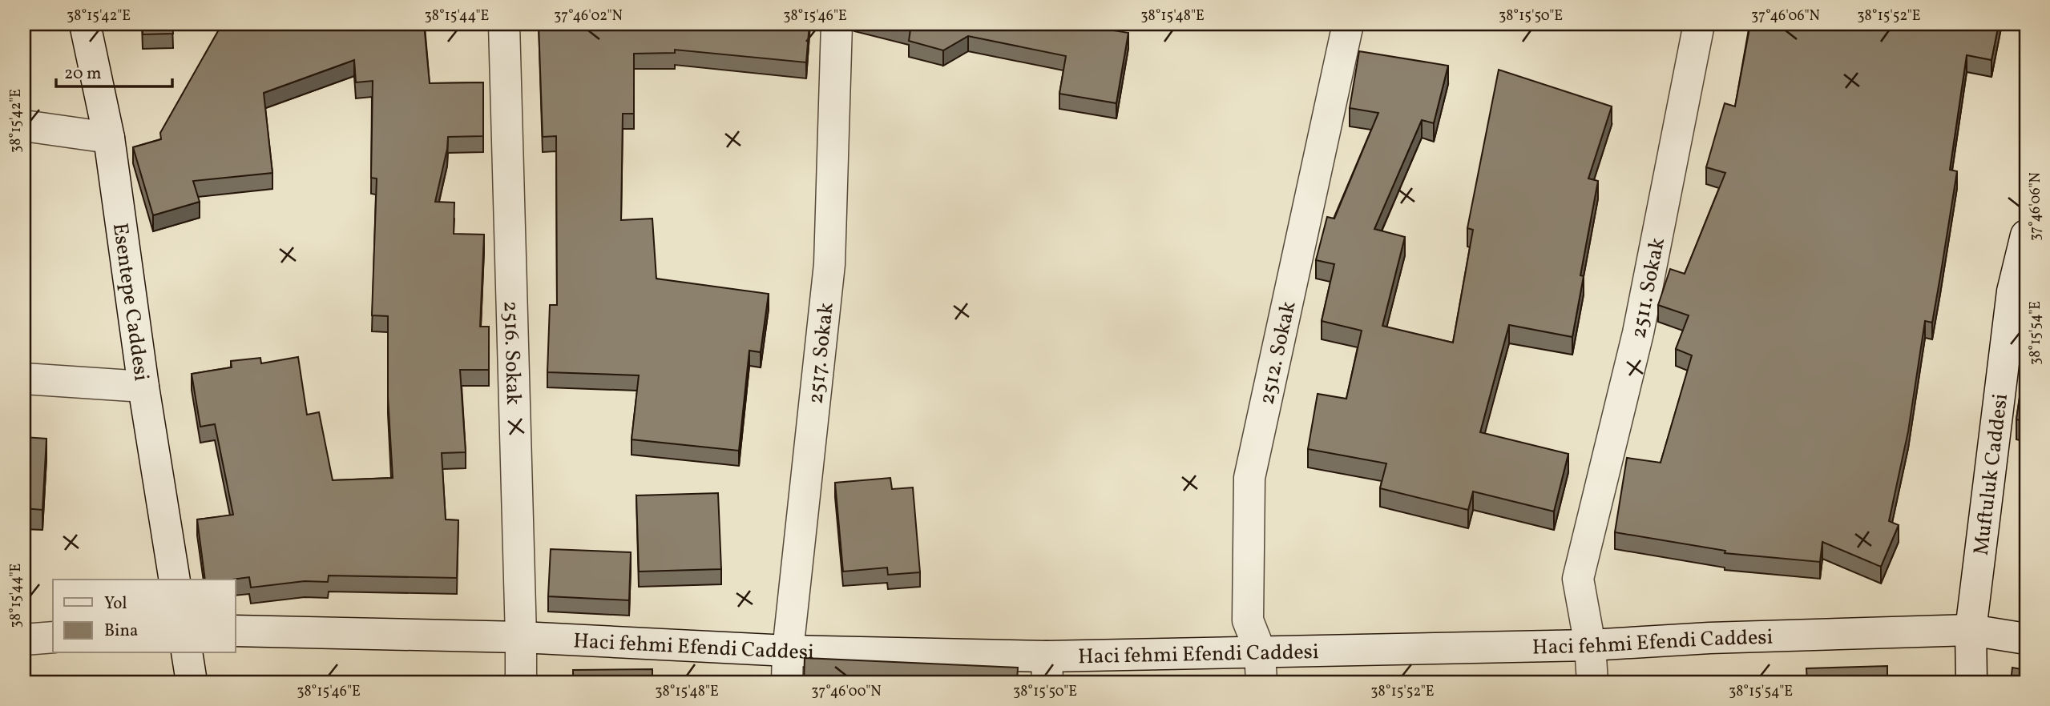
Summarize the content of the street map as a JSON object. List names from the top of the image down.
{
  "streets": {
    "street": [
      "2511. Sokak",
      "Esentepe Caddesi",
      "2512. Sokak",
      "2516. Sokak",
      "2517. Sokak",
      "Muftuluk Caddesi",
      "Haci fehmi Efendi Caddesi"
    ]
  },
  "crossings": [
    ["2511. Sokak", "Haci fehmi Efendi Caddesi"],
    ["2512. Sokak", "Haci fehmi Efendi Caddesi"],
    ["2516. Sokak", "Haci fehmi Efendi Caddesi"],
    ["2517. Sokak", "Haci fehmi Efendi Caddesi"],
    ["Muftuluk Caddesi", "Haci fehmi Efendi Caddesi"]
  ],
  "legend": ["Yol", "Bina"],
  "scale_bar": "20 m",
  "coordinates": [
    "38°15'42\"E",
    "38°15'44\"E",
    "37°46'02\"N",
    "38°15'46\"E",
    "38°15'48\"E",
    "38°15'50\"E",
    "37°46'06\"N",
    "38°15'52\"E",
    "38°15'54\"E",
    "37°46'00\"N"
  ]
}
